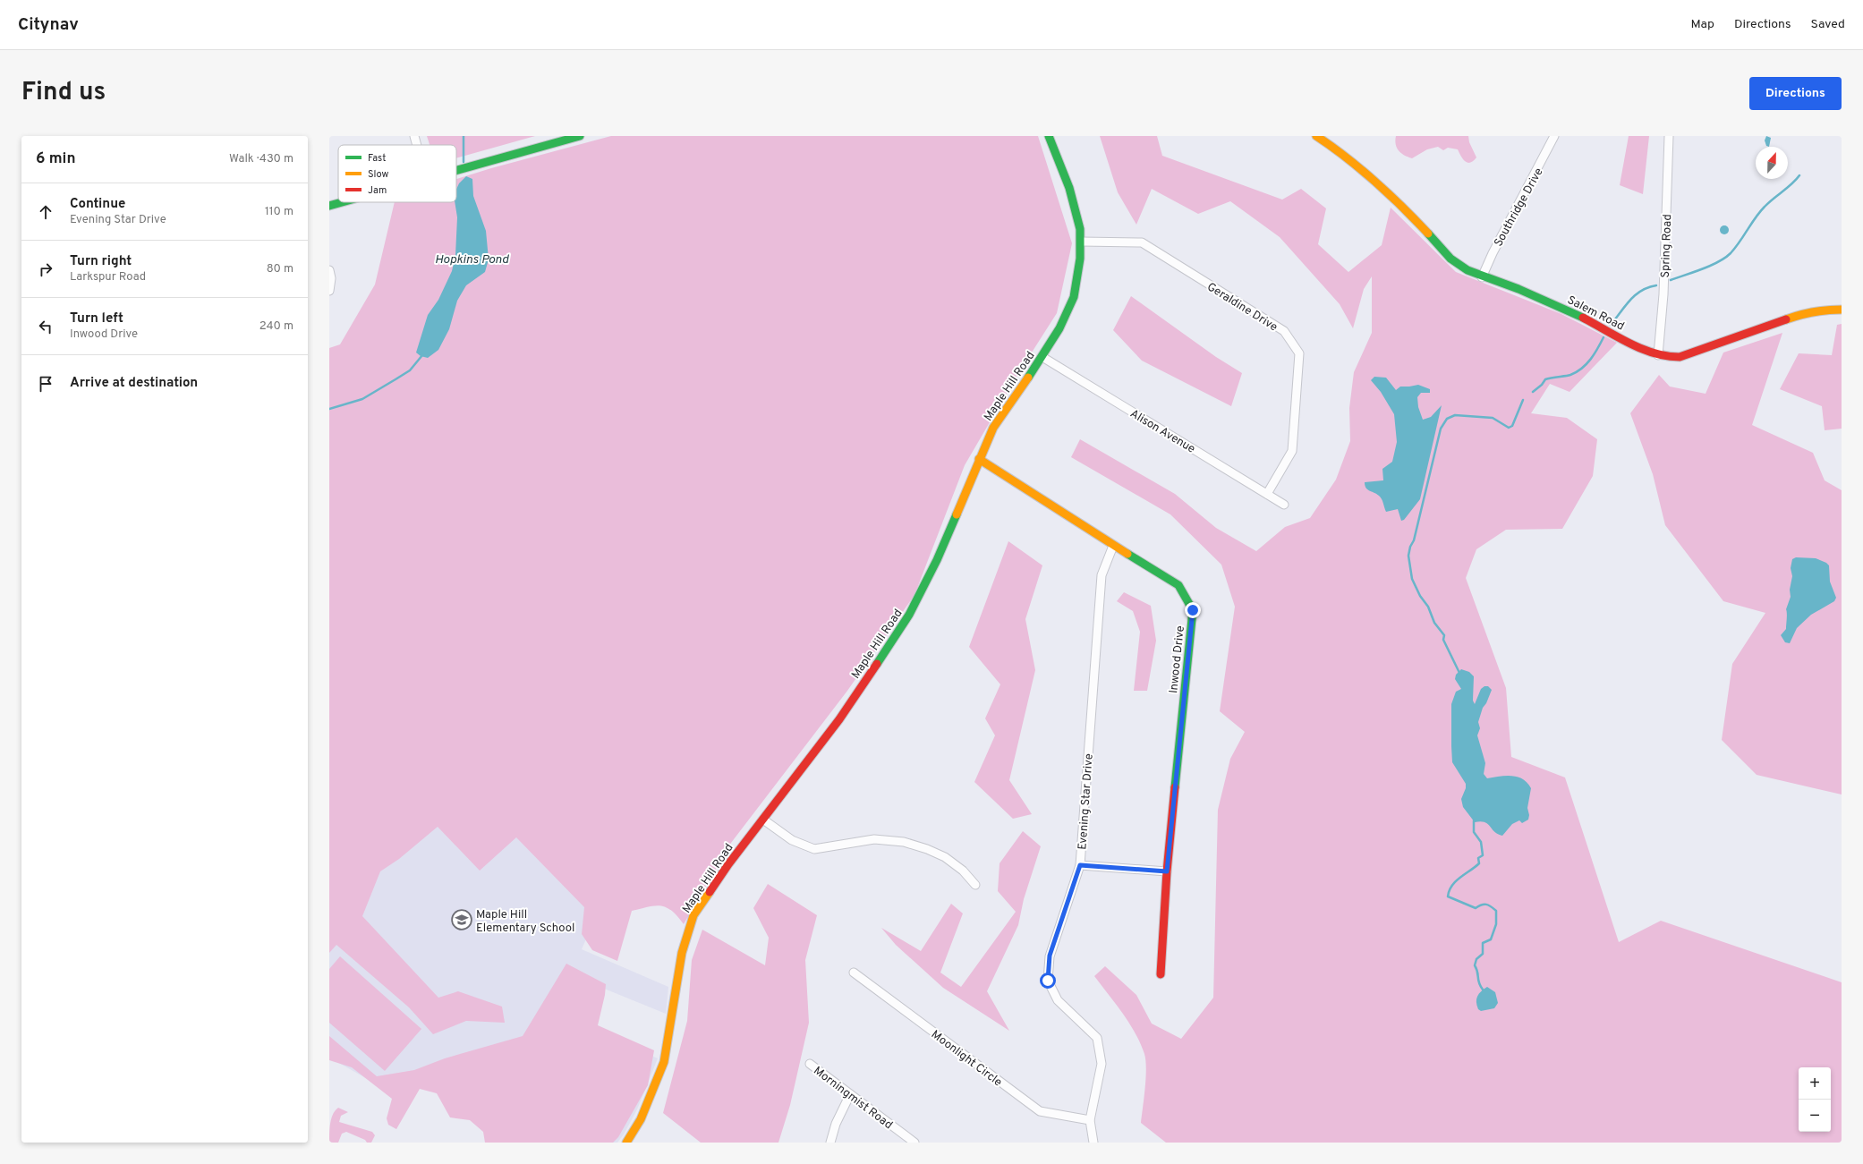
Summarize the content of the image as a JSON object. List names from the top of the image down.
{
  "streets": {
    "street": [
      "Southridge Drive",
      "Spring Road",
      "Geraldine Drive",
      "Salem Road",
      "Maple Hill Road",
      "Alison Avenue",
      "Inwood Drive",
      "Evening Star Drive",
      "Moonlight Circle",
      "Morningmist Road"
    ]
  },
  "crossings": [
    ["Southridge Drive", "Salem Road"],
    ["Spring Road", "Salem Road"],
    ["Geraldine Drive", "Maple Hill Road"],
    ["Geraldine Drive", "Alison Avenue"],
    ["Maple Hill Road", "Alison Avenue"],
    ["Maple Hill Road", "Inwood Drive"],
    ["Inwood Drive", "Evening Star Drive"],
    ["Evening Star Drive", "Moonlight Circle"]
  ],
  "water": ["Hopkins Pond"],
  "places": {
    "school or university": ["Maple Hill Elementary School"]
  },
  "legend": ["Fast", "Slow", "Jam"],
  "north": "top",
  "page": {
    "header": "Citynav",
    "nav": ["Map", "Directions", "Saved"],
    "title": "Find us",
    "buttons": "Directions",
    "heading": ["6 min", "Walk · 430 m"],
    "list": [
      ["Continue", "Evening Star Drive", "110 m"],
      ["Turn right", "Larkspur Road", "80 m"],
      ["Turn left", "Inwood Drive", "240 m"],
      "Arrive at destination"
    ],
    "map_buttons": ["+", "−"]
  }
}
